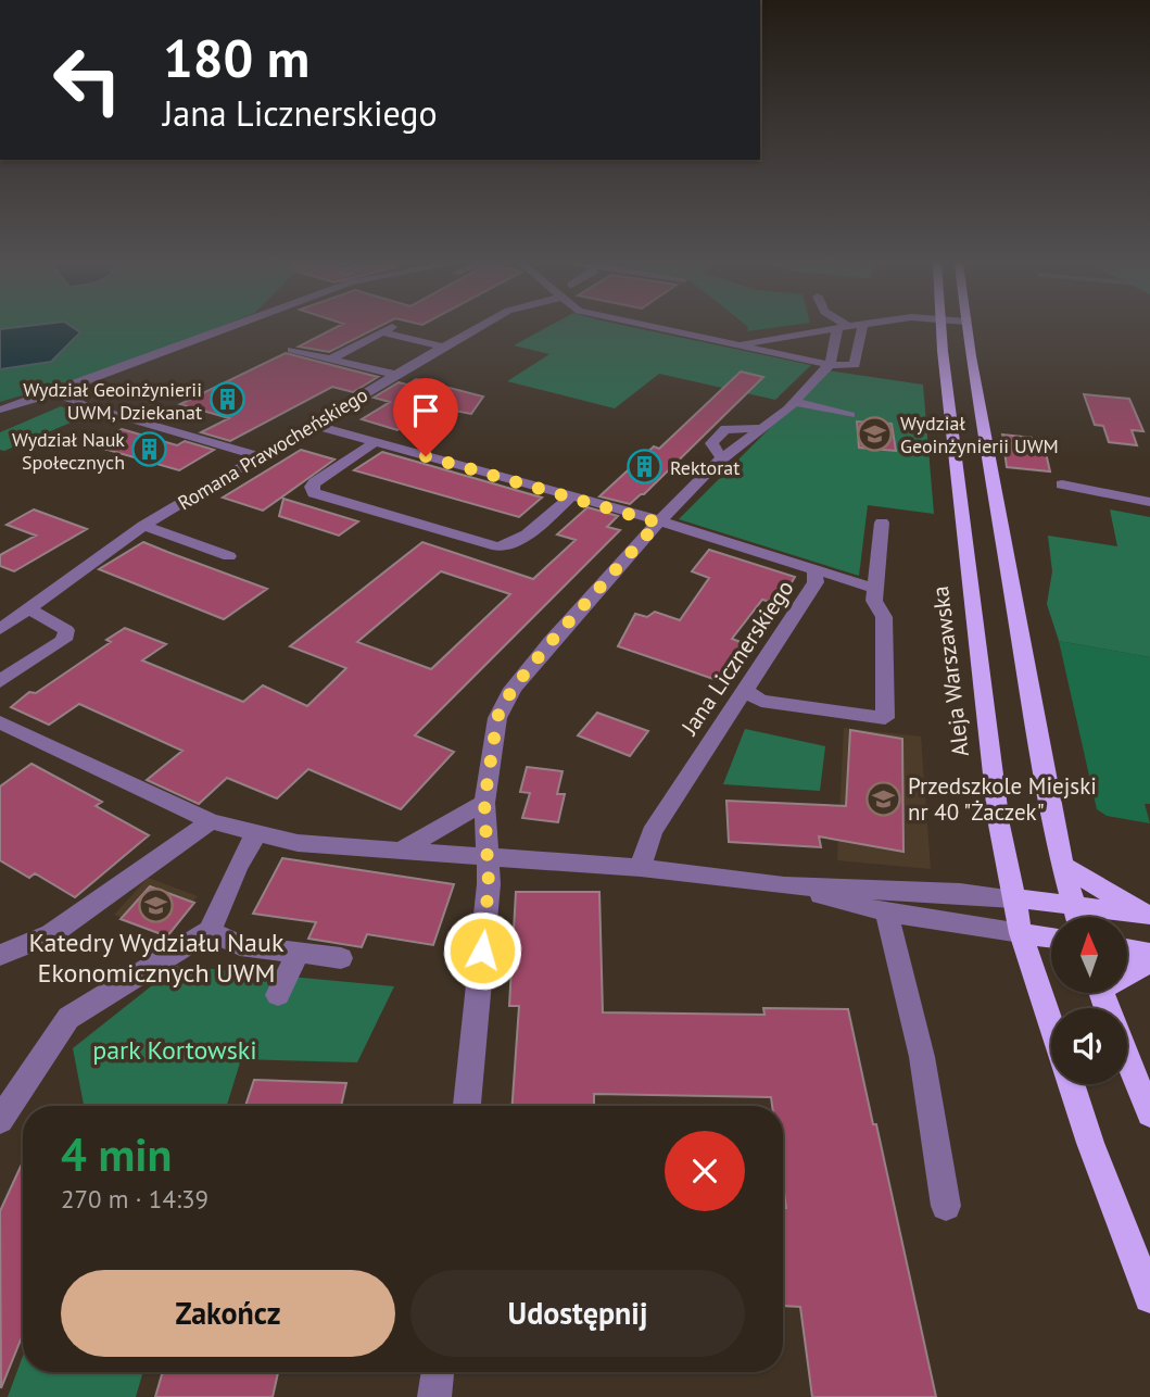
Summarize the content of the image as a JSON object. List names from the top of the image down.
{
  "streets": {
    "main road": ["Aleja Warszawska"],
    "street": ["Romana Prawocheńskiego", "Jana Licznerskiego"]
  },
  "crossings": [
    ["Romana Prawocheńskiego", "Jana Licznerskiego"]
  ],
  "parks": ["park Kortowski"],
  "places": {
    "building": ["Wydział Geoinżynierii UWM, Dziekanat", "Wydział Nauk Społecznych", "Rektorat"],
    "school or university": ["Wydział Geoinżynierii UWM", "Przedszkole Miejski nr 40 \"Żaczek\"", "Katedry Wydziału Nauk Ekonomicznych UWM"]
  },
  "north": "top",
  "page": {
    "turn": ["180 m", "Jana Licznerskiego"],
    "heading": ["4 min", "270 m · 14:39"],
    "buttons": ["Zakończ", "Udostępnij"]
  }
}
